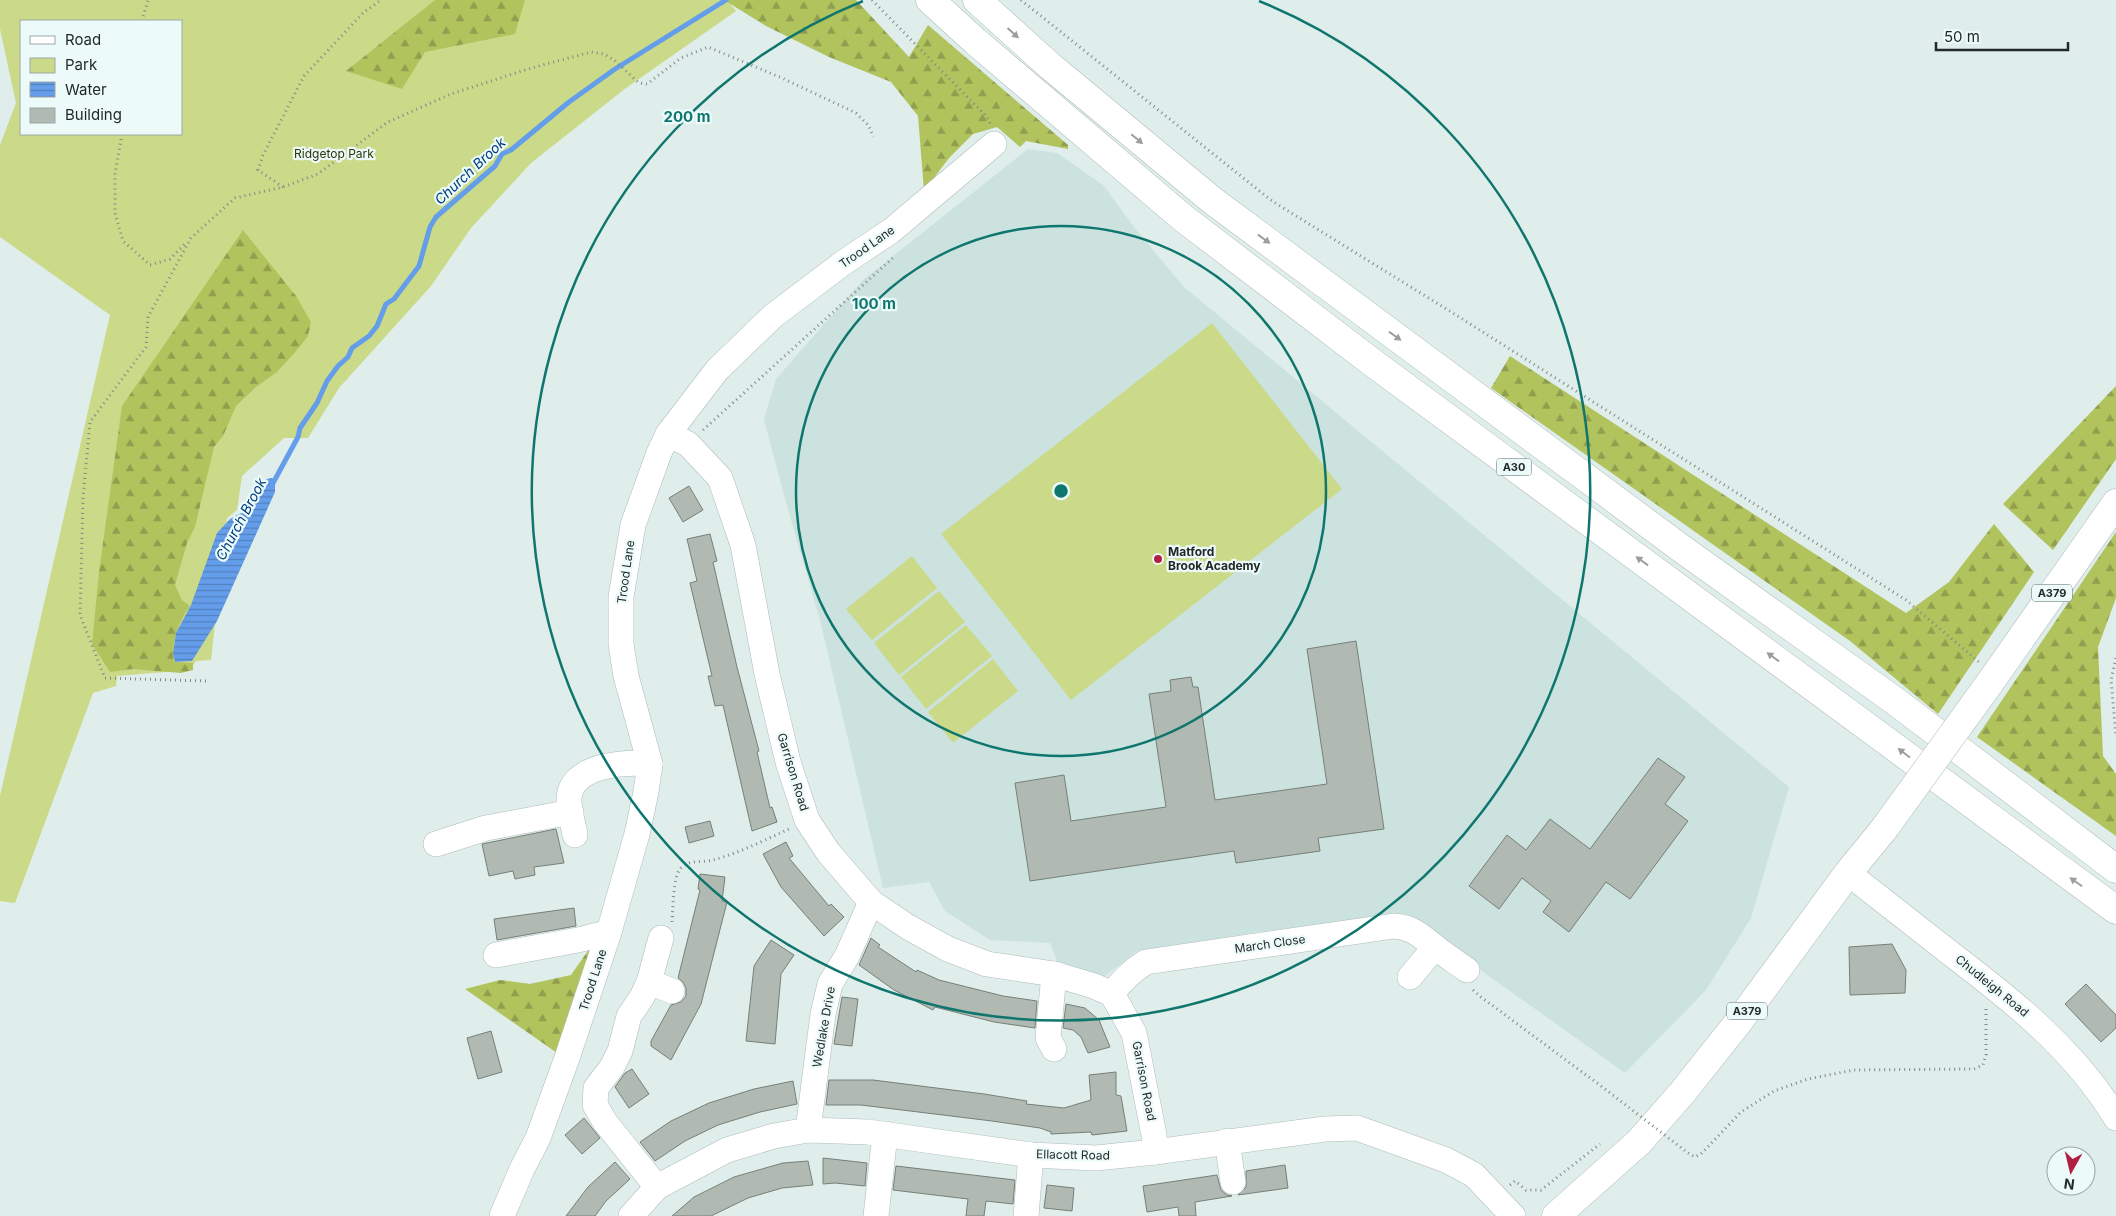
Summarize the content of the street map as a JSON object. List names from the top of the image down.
{
  "streets": {
    "main road": ["A30", "A379"],
    "street": [
      "Trood Lane",
      "Garrison Road",
      "March Close",
      "Chudleigh Road",
      "Wedlake Drive",
      "Ellacott Road"
    ]
  },
  "crossings": [
    ["Trood Lane", "Garrison Road"],
    ["A379", "Chudleigh Road"],
    ["Garrison Road", "March Close"],
    ["Garrison Road", "Wedlake Drive"],
    ["Garrison Road", "Ellacott Road"],
    ["Wedlake Drive", "Ellacott Road"]
  ],
  "water": ["Church Brook"],
  "parks": ["Ridgetop Park"],
  "places": ["Matford Brook Academy"],
  "legend": [
    "Road",
    "Park",
    "Water",
    "Building"
  ],
  "scale_bar": "50 m",
  "north": "bottom",
  "rings": ["200 m", "100 m"]
}
